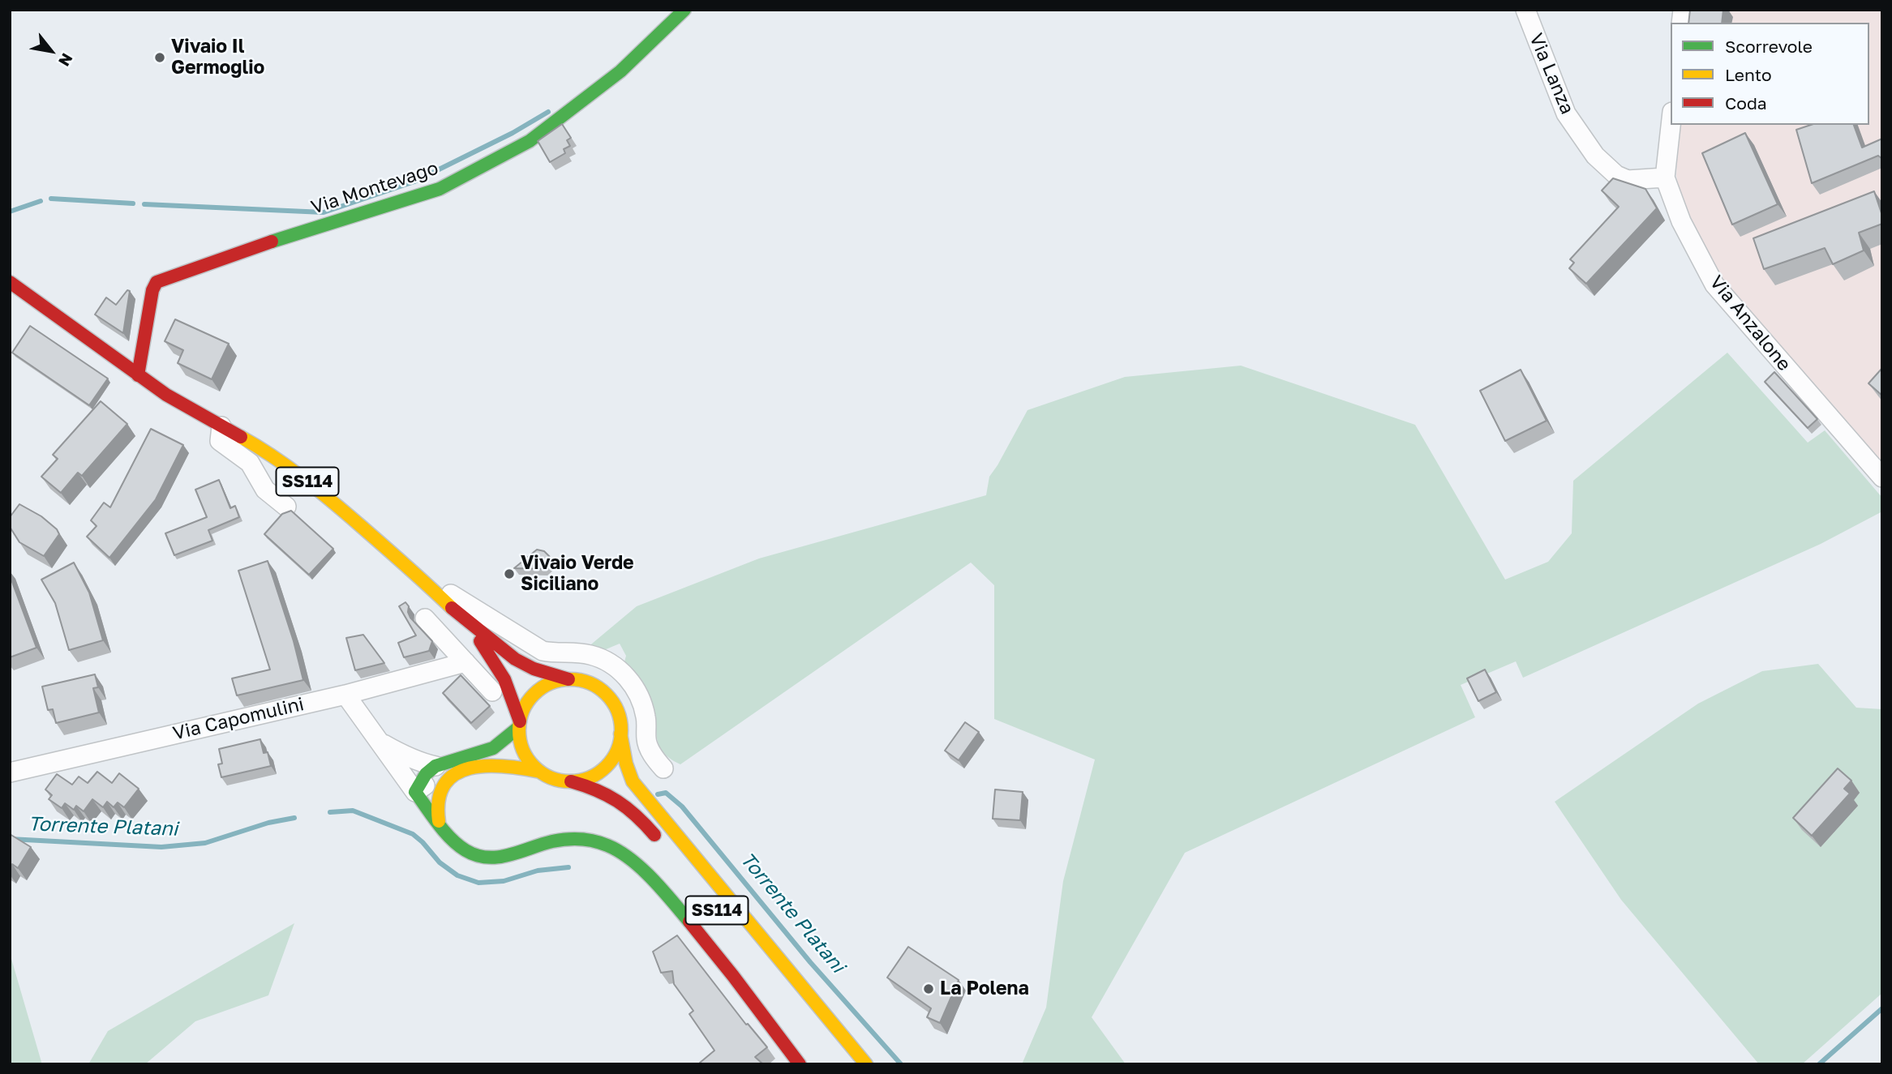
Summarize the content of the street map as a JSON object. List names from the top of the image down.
{
  "streets": {
    "main road": ["Via Montevago", "SS114"],
    "street": ["Via Lanza", "Via Anzalone", "Via Capomulini"]
  },
  "crossings": [
    ["Via Lanza", "Via Anzalone"],
    ["Via Montevago", "SS114"]
  ],
  "water": ["Torrente Platani"],
  "places": ["Vivaio Il Germoglio", "Vivaio Verde Siciliano", "La Polena"],
  "legend": ["Scorrevole", "Lento", "Coda"],
  "north": "bottom right"
}
